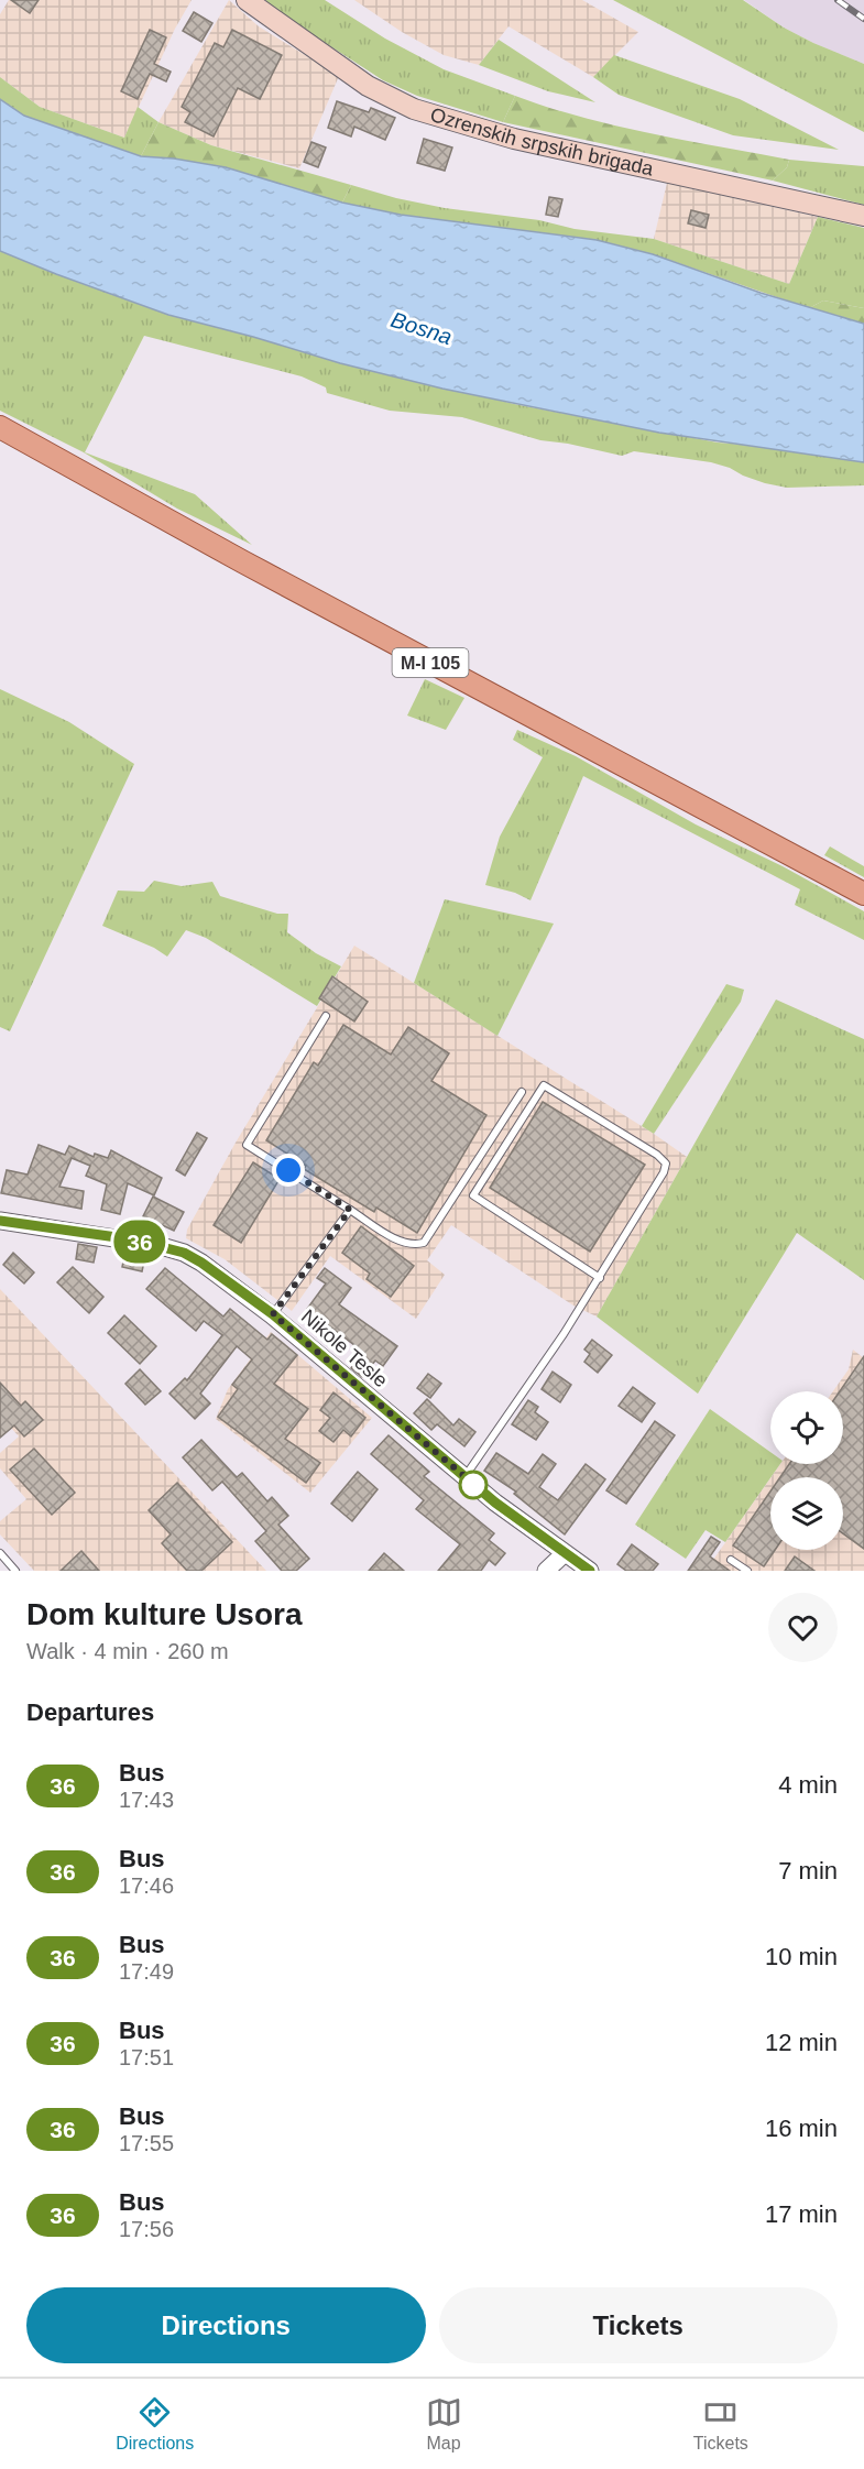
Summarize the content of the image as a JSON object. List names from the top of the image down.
{
  "streets": {
    "main road": ["Ozrenskih srpskih brigada", "M-I 105"],
    "street": ["Nikole Tesle"]
  },
  "water": ["Bosna"],
  "lines": ["bus line 36"],
  "page": {
    "on_map": "36",
    "heading": [
      ["Dom kulture Usora", "Walk · 4 min · 260 m"],
      "Departures"
    ],
    "list": [
      {
        "mark": "36",
        "name": "Bus",
        "note": "17:43",
        "value": "4 min"
      },
      {
        "mark": "36",
        "name": "Bus",
        "note": "17:46",
        "value": "7 min"
      },
      {
        "mark": "36",
        "name": "Bus",
        "note": "17:49",
        "value": "10 min"
      },
      {
        "mark": "36",
        "name": "Bus",
        "note": "17:51",
        "value": "12 min"
      },
      {
        "mark": "36",
        "name": "Bus",
        "note": "17:55",
        "value": "16 min"
      },
      {
        "mark": "36",
        "name": "Bus",
        "note": "17:56",
        "value": "17 min"
      }
    ],
    "buttons": ["Directions", "Tickets"],
    "tabs": ["Directions", "Map", "Tickets"]
  }
}
